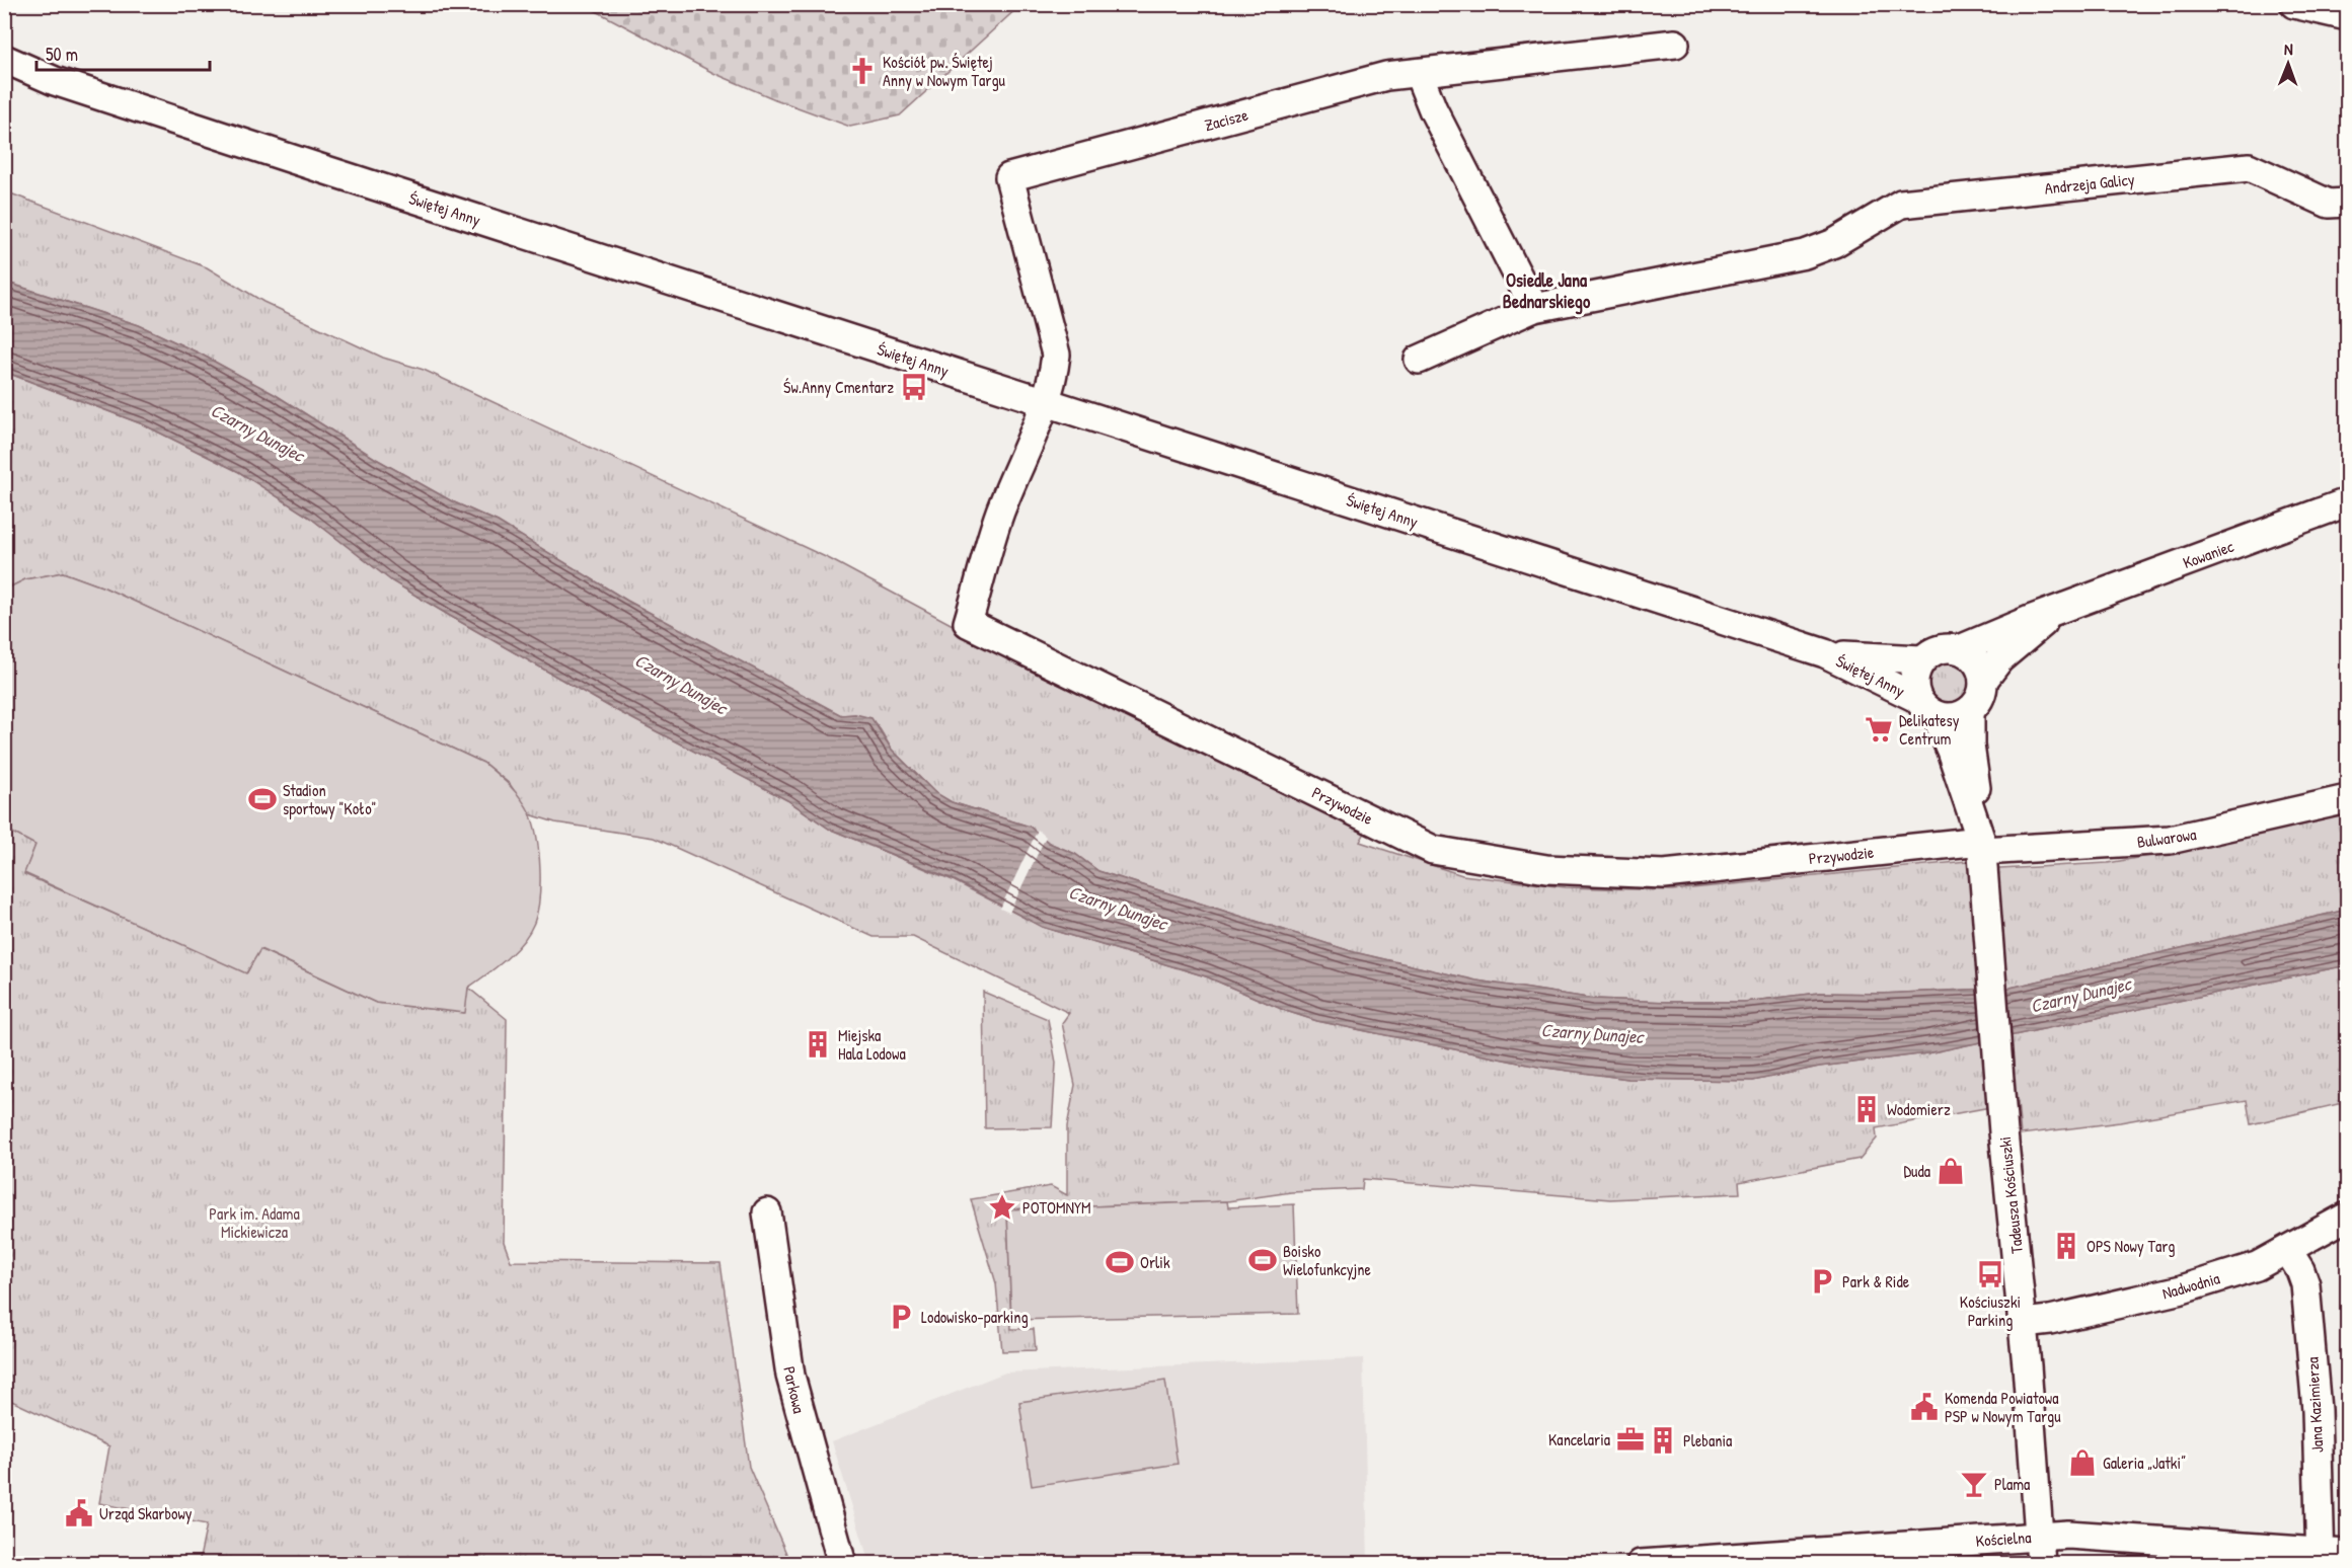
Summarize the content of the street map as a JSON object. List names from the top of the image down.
{
  "streets": {
    "street": [
      "Zacisze",
      "Andrzeja Galicy",
      "Świętej Anny",
      "Kowaniec",
      "Przywodzie",
      "Bulwarowa",
      "Tadeusza Kościuszki",
      "Nadwodnia",
      "Parkowa",
      "Jana Kazimierza",
      "Kościelna"
    ]
  },
  "crossings": [
    ["Zacisze", "Świętej Anny"],
    ["Zacisze", "Przywodzie"],
    ["Świętej Anny", "Kowaniec"],
    ["Świętej Anny", "Przywodzie"],
    ["Świętej Anny", "Tadeusza Kościuszki"],
    ["Kowaniec", "Tadeusza Kościuszki"],
    ["Przywodzie", "Bulwarowa"],
    ["Przywodzie", "Tadeusza Kościuszki"],
    ["Bulwarowa", "Tadeusza Kościuszki"],
    ["Tadeusza Kościuszki", "Nadwodnia"],
    ["Tadeusza Kościuszki", "Kościelna"],
    ["Nadwodnia", "Jana Kazimierza"],
    ["Jana Kazimierza", "Kościelna"]
  ],
  "districts": ["Osiedle Jana Bednarskiego"],
  "water": ["Czarny Dunajec"],
  "parks": ["Park im. Adama Mickiewicza"],
  "places": {
    "church": ["Kościół pw. Świętej Anny w Nowym Targu"],
    "bus stop": ["Św.Anny Cmentarz", "Kościuszki Parking"],
    "supermarket": ["Delikatesy Centrum"],
    "sports": ["Stadion sportowy \"Koło\"", "Boisko Wielofunkcyjne", "Orlik"],
    "building": [
      "Miejska Hala Lodowa",
      "Wodomierz",
      "OPS Nowy Targ",
      "Plebania"
    ],
    "shop": ["Duda", "Galeria „Jatki”"],
    "place": ["POTOMNYM"],
    "parking": ["Park & Ride", "Lodowisko-parking"],
    "public building": ["Komenda Powiatowa PSP w Nowym Targu", "Urząd Skarbowy"],
    "office": ["Kancelaria"],
    "bar": ["Plama"]
  },
  "scale_bar": "50 m",
  "north": "top"
}
